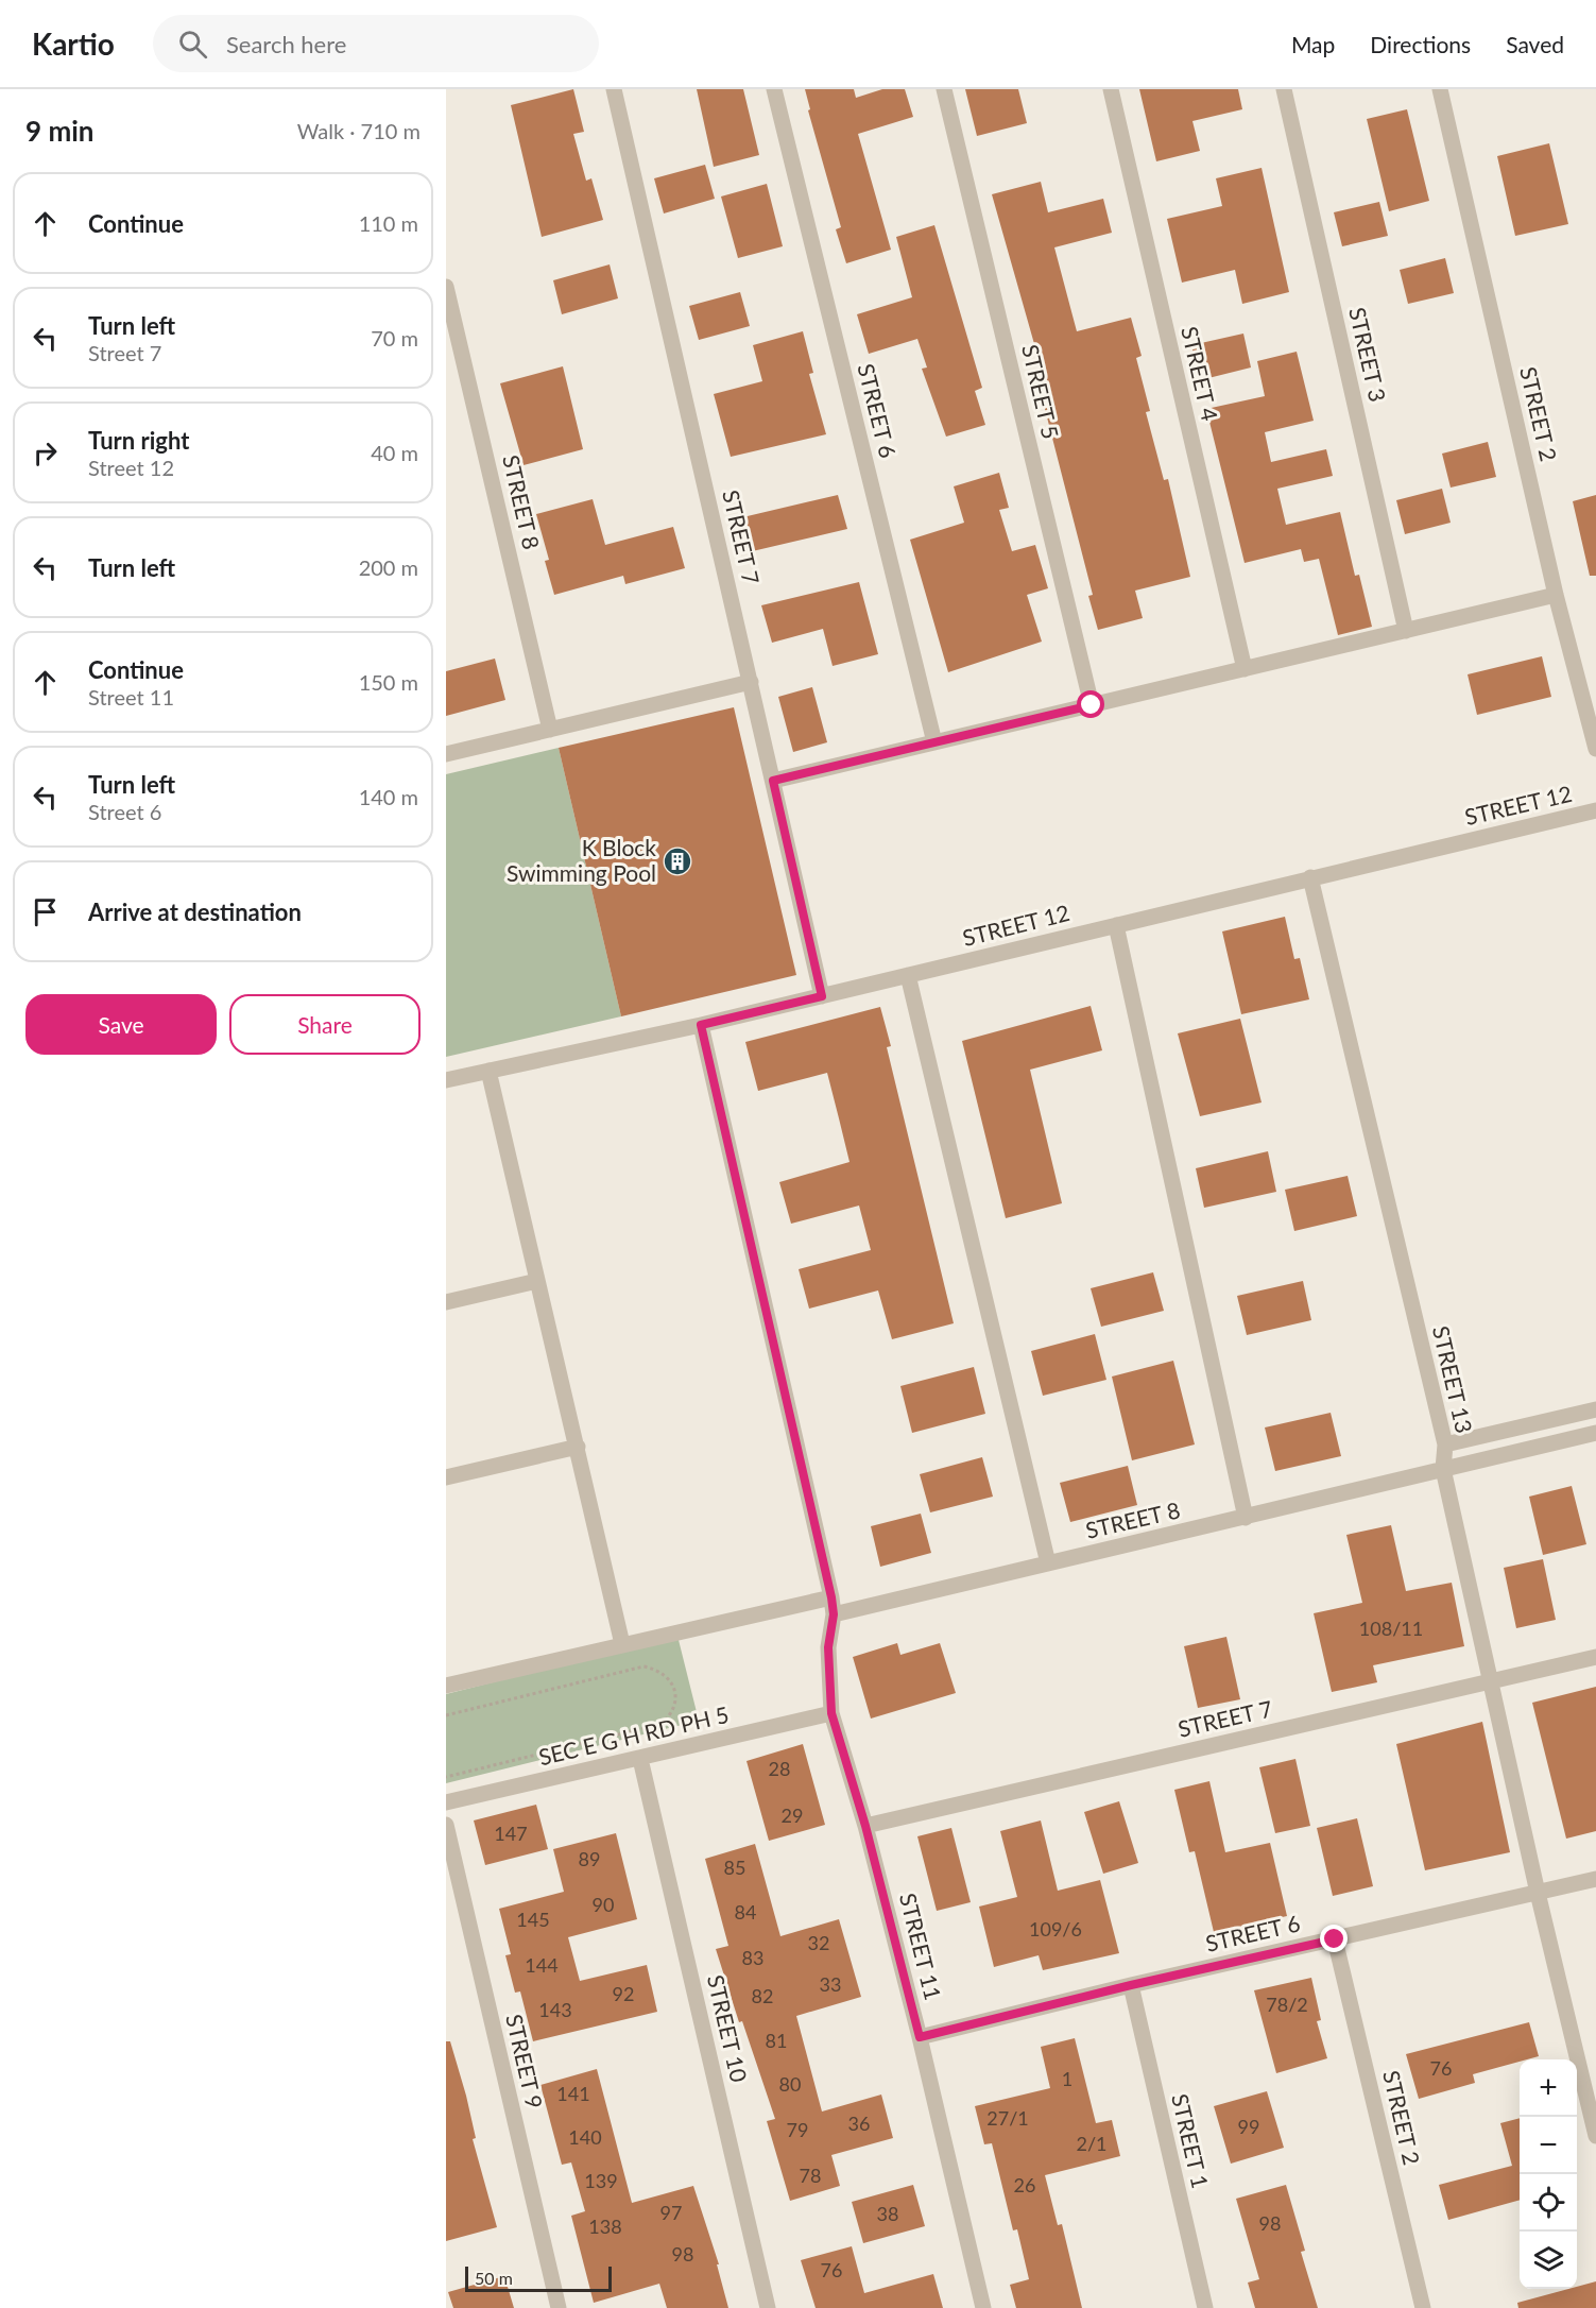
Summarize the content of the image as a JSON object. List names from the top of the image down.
{
  "streets": {
    "street": [
      "STREET 3",
      "STREET 4",
      "STREET 5",
      "STREET 6",
      "STREET 2",
      "STREET 8",
      "STREET 7",
      "STREET 12",
      "STREET 13",
      "SEC E G H RD PH 5",
      "STREET 11",
      "STREET 10",
      "STREET 9",
      "STREET 1"
    ]
  },
  "crossings": [
    ["STREET 6", "STREET 2"],
    ["STREET 6", "STREET 13"],
    ["STREET 6", "STREET 11"],
    ["STREET 6", "STREET 1"],
    ["STREET 8", "STREET 13"],
    ["STREET 8", "STREET 11"],
    ["STREET 7", "STREET 12"],
    ["STREET 7", "STREET 13"],
    ["STREET 7", "STREET 11"],
    ["STREET 12", "STREET 13"],
    ["STREET 12", "STREET 11"],
    ["SEC E G H RD PH 5", "STREET 11"],
    ["SEC E G H RD PH 5", "STREET 10"]
  ],
  "places": {
    "building": ["K Block Swimming Pool"]
  },
  "house_numbers": [
    "108/11",
    "28",
    "29",
    "147",
    "89",
    "85",
    "90",
    "84",
    "145",
    "109/6",
    "32",
    "83",
    "144",
    "33",
    "92",
    "82",
    "78/2",
    "143",
    "81",
    "76",
    "1",
    "80",
    "141",
    "27/1",
    "36",
    "99",
    "79",
    "140",
    "2/1",
    "78",
    "139",
    "26",
    "97",
    "38",
    "98",
    "138",
    "98",
    "76"
  ],
  "scale_bar": "50 m",
  "page": {
    "header": "Kartio",
    "search": "Search here",
    "nav": ["Map", "Directions", "Saved"],
    "heading": ["9 min", "Walk · 710 m"],
    "list": [
      ["Continue", "110 m"],
      ["Turn left", "Street 7", "70 m"],
      ["Turn right", "Street 12", "40 m"],
      ["Turn left", "200 m"],
      ["Continue", "Street 11", "150 m"],
      ["Turn left", "Street 6", "140 m"],
      "Arrive at destination"
    ],
    "buttons": ["Save", "Share"],
    "map_buttons": ["+", "−"],
    "scale": "50 m"
  }
}
